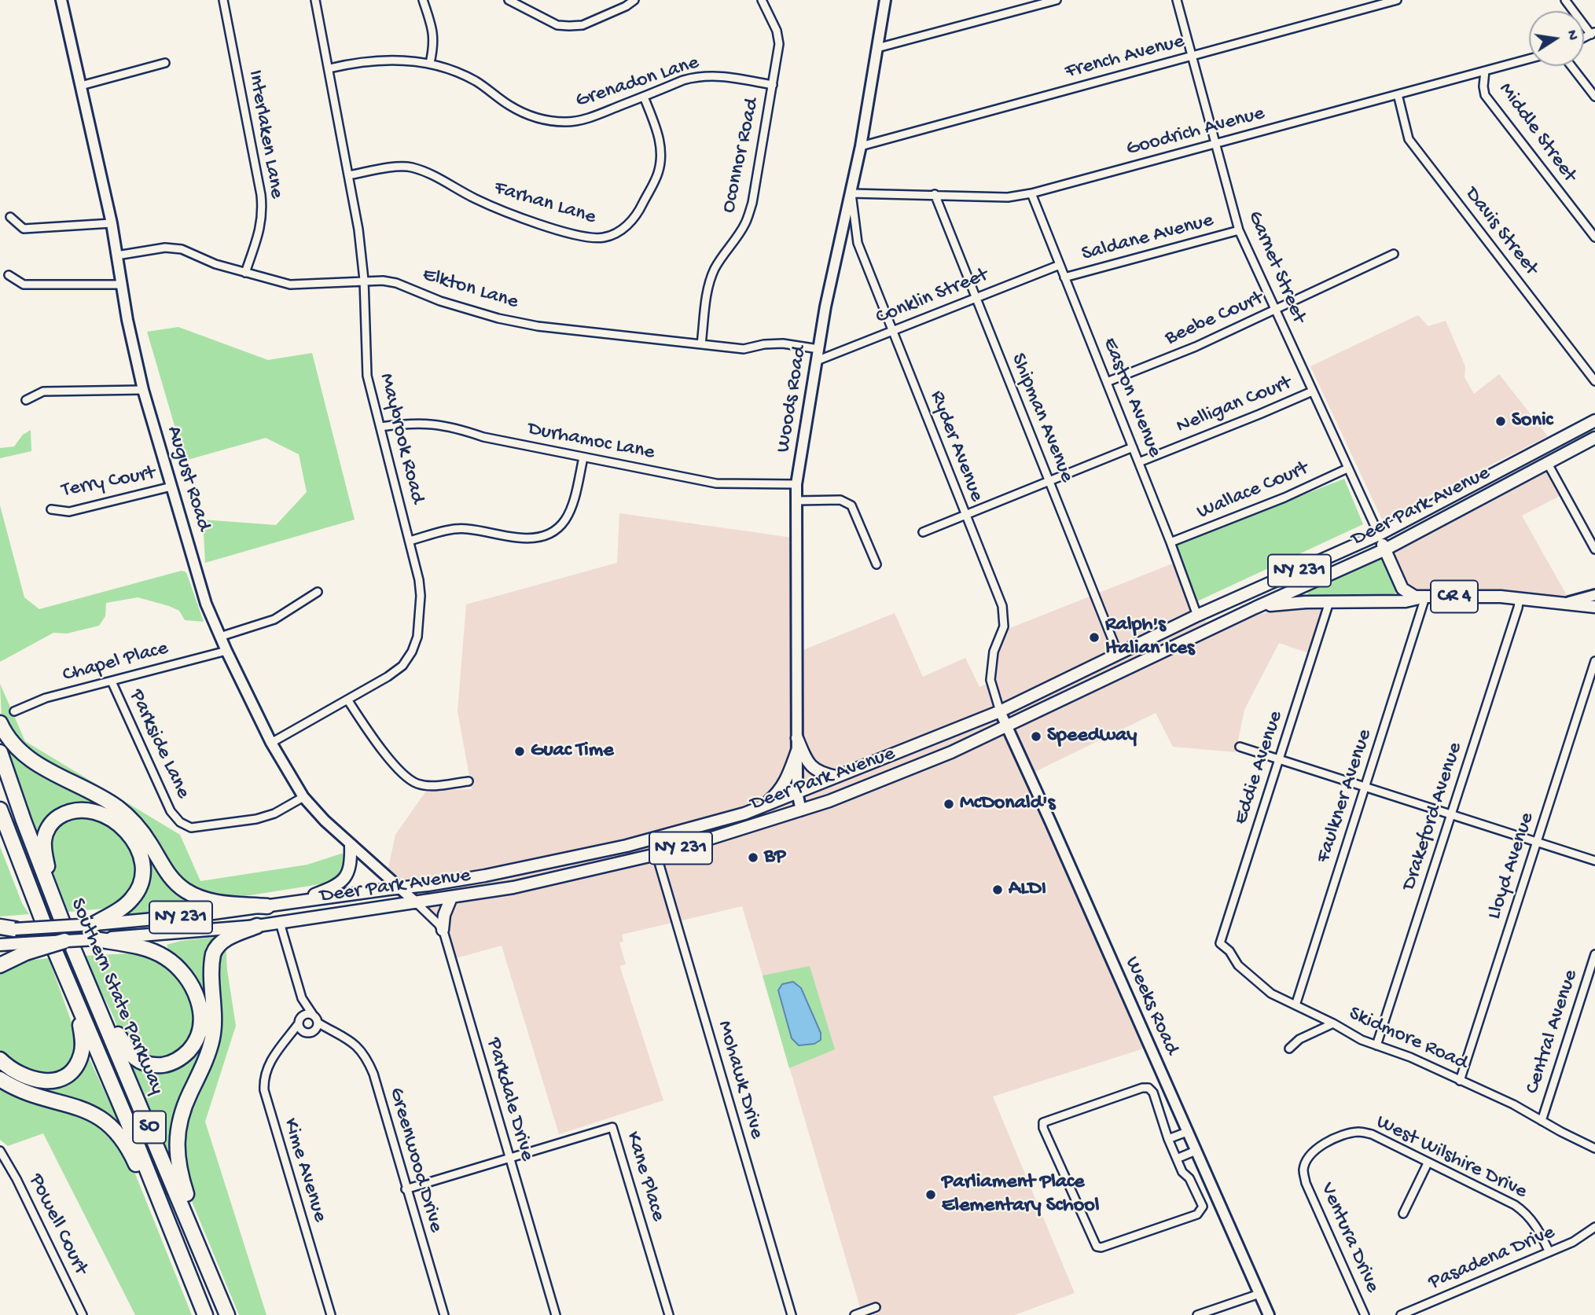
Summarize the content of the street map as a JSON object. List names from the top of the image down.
{
  "streets": {
    "highway": ["Southern State Parkway", "SO"],
    "main road": ["Deer Park Avenue", "NY 231", "CR 4"],
    "street": [
      "French Avenue",
      "Grenadon Lane",
      "Goodrich Avenue",
      "Middle Street",
      "Interlaken Lane",
      "Oconnor Road",
      "Farhan Lane",
      "Davis Street",
      "Saldane Avenue",
      "Garnet Street",
      "Elkton Lane",
      "Conklin Street",
      "Beebe Court",
      "Easton Avenue",
      "Woods Road",
      "Nelligan Court",
      "Shipman Avenue",
      "Maybrook Road",
      "Durhamoc Lane",
      "Ryder Avenue",
      "August Road",
      "Terry Court",
      "Wallace Court",
      "Chapel Place",
      "Parkside Lane",
      "Eddie Avenue",
      "Faulkner Avenue",
      "Drakeford Avenue",
      "Lloyd Avenue",
      "Weeks Road",
      "Central Avenue",
      "Skidmore Road",
      "Mohawk Drive",
      "Parkdale Drive",
      "West Wilshire Drive",
      "Greenwood Drive",
      "Kime Avenue",
      "Kane Place",
      "Powell Court",
      "Ventura Drive",
      "Pasadena Drive"
    ]
  },
  "crossings": [
    ["French Avenue", "Garnet Street"],
    ["French Avenue", "Woods Road"],
    ["Grenadon Lane", "Oconnor Road"],
    ["Grenadon Lane", "Farhan Lane"],
    ["Grenadon Lane", "Maybrook Road"],
    ["Goodrich Avenue", "Middle Street"],
    ["Goodrich Avenue", "Davis Street"],
    ["Goodrich Avenue", "Garnet Street"],
    ["Goodrich Avenue", "Easton Avenue"],
    ["Goodrich Avenue", "Woods Road"],
    ["Goodrich Avenue", "Shipman Avenue"],
    ["Goodrich Avenue", "Ryder Avenue"],
    ["Interlaken Lane", "Elkton Lane"],
    ["Oconnor Road", "Elkton Lane"],
    ["Farhan Lane", "Maybrook Road"],
    ["Saldane Avenue", "Garnet Street"],
    ["Saldane Avenue", "Easton Avenue"],
    ["Garnet Street", "Beebe Court"],
    ["Garnet Street", "Nelligan Court"],
    ["Garnet Street", "Wallace Court"],
    ["Garnet Street", "Deer Park Avenue"],
    ["Garnet Street", "CR 4"],
    ["Elkton Lane", "Woods Road"],
    ["Elkton Lane", "Maybrook Road"],
    ["Elkton Lane", "August Road"],
    ["Conklin Street", "Easton Avenue"],
    ["Conklin Street", "Woods Road"],
    ["Conklin Street", "Shipman Avenue"],
    ["Conklin Street", "Ryder Avenue"],
    ["Beebe Court", "Easton Avenue"],
    ["Easton Avenue", "Nelligan Court"],
    ["Easton Avenue", "Wallace Court"],
    ["Easton Avenue", "Deer Park Avenue"],
    ["Woods Road", "Durhamoc Lane"],
    ["Woods Road", "Ryder Avenue"],
    ["Woods Road", "Deer Park Avenue"],
    ["Shipman Avenue", "Deer Park Avenue"],
    ["Maybrook Road", "Durhamoc Lane"],
    ["Maybrook Road", "August Road"],
    ["Ryder Avenue", "Deer Park Avenue"],
    ["Ryder Avenue", "Weeks Road"],
    ["August Road", "Terry Court"],
    ["August Road", "Deer Park Avenue"],
    ["August Road", "Chapel Place"],
    ["August Road", "Parkside Lane"],
    ["August Road", "Parkdale Drive"],
    ["Deer Park Avenue", "CR 4"],
    ["Deer Park Avenue", "Weeks Road"],
    ["Deer Park Avenue", "Mohawk Drive"],
    ["Deer Park Avenue", "Parkdale Drive"],
    ["CR 4", "Faulkner Avenue"],
    ["CR 4", "Drakeford Avenue"],
    ["Chapel Place", "Parkside Lane"],
    ["Eddie Avenue", "Skidmore Road"],
    ["Faulkner Avenue", "Skidmore Road"],
    ["Drakeford Avenue", "Skidmore Road"],
    ["Lloyd Avenue", "Skidmore Road"],
    ["Central Avenue", "Skidmore Road"],
    ["Parkdale Drive", "Kane Place"],
    ["West Wilshire Drive", "Ventura Drive"],
    ["West Wilshire Drive", "Pasadena Drive"],
    ["Greenwood Drive", "Kime Avenue"],
    ["Greenwood Drive", "Kane Place"]
  ],
  "places": [
    "Sonic",
    "Ralph's Italian Ices",
    "Speedway",
    "Guac Time",
    "McDonald's",
    "BP",
    "ALDI",
    "Parliament Place Elementary School"
  ],
  "north": "right"
}
